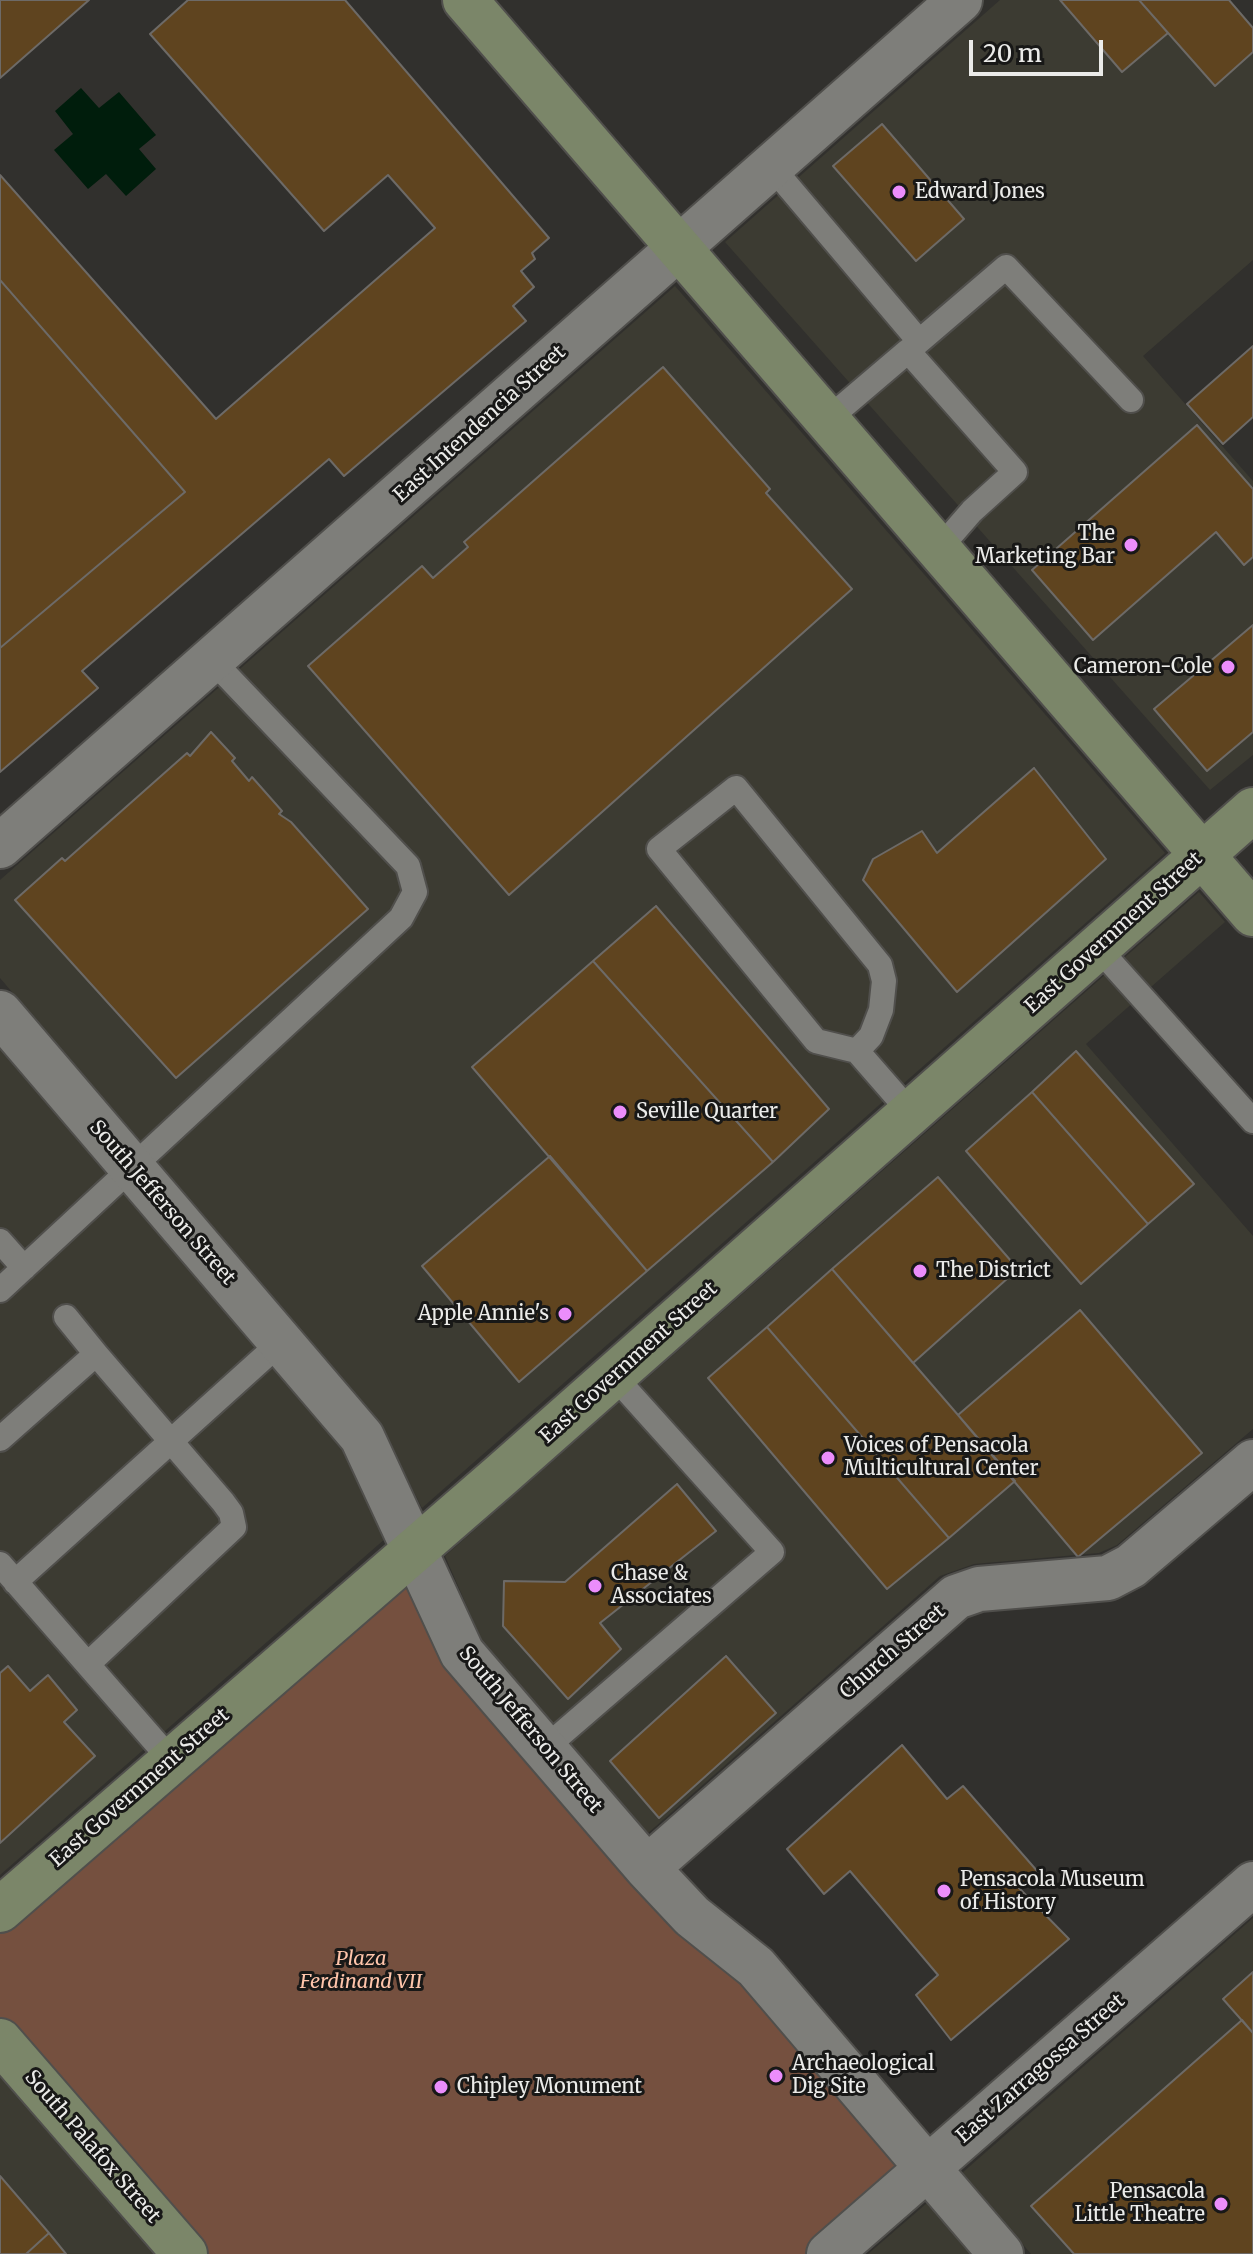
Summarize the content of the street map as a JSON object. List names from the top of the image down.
{
  "streets": {
    "street": [
      "East Intendencia Street",
      "East Government Street",
      "South Jefferson Street",
      "Church Street",
      "East Zarragossa Street",
      "South Palafox Street"
    ]
  },
  "crossings": [
    ["East Government Street", "South Jefferson Street"],
    ["South Jefferson Street", "Church Street"],
    ["South Jefferson Street", "East Zarragossa Street"]
  ],
  "parks": ["Plaza Ferdinand VII"],
  "places": [
    "Edward Jones",
    "The Marketing Bar",
    "Cameron-Cole",
    "Seville Quarter",
    "The District",
    "Apple Annie's",
    "Voices of Pensacola Multicultural Center",
    "Chase & Associates",
    "Pensacola Museum of History",
    "Archaeological Dig Site",
    "Chipley Monument",
    "Pensacola Little Theatre"
  ],
  "scale_bar": "20 m"
}
